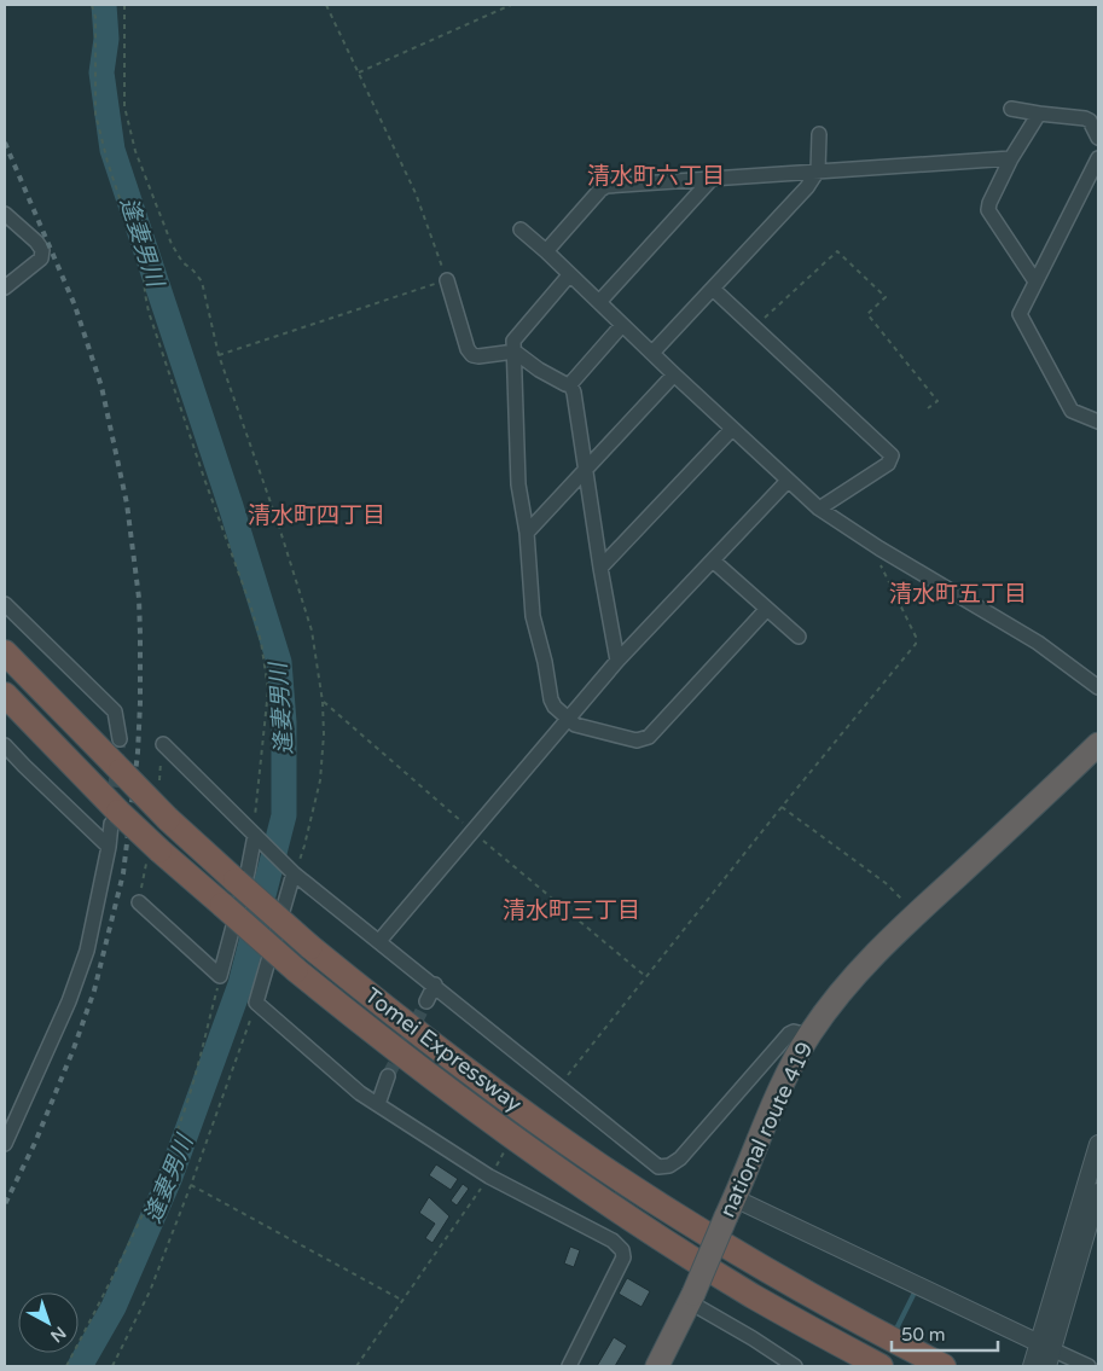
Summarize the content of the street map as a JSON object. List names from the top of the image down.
{
  "streets": {
    "highway": ["Tomei Expressway", "national route 419"]
  },
  "districts": [
    "清水町六丁目",
    "清水町四丁目",
    "清水町五丁目",
    "清水町三丁目"
  ],
  "water": ["逢妻男川"],
  "scale_bar": "50 m",
  "north": "bottom right"
}
